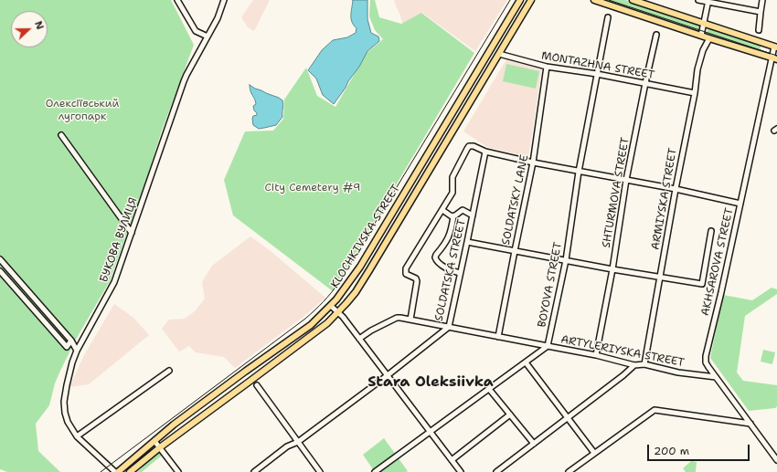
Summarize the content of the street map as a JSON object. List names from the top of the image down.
{
  "streets": {
    "main road": ["KLOCHKIVSKA STREET"],
    "street": [
      "MONTAZHNA STREET",
      "SHTURMOVA STREET",
      "ARMIYSKA STREET",
      "SOLDATSKY LANE",
      "БУКОВА ВУЛИЦЯ",
      "AKHSAROVA STREET",
      "SOLDATSKA STREET",
      "BOYOVA STREET",
      "ARTYLERIYSKA STREET"
    ]
  },
  "crossings": [
    ["MONTAZHNA STREET", "SHTURMOVA STREET"],
    ["MONTAZHNA STREET", "ARMIYSKA STREET"],
    ["MONTAZHNA STREET", "SOLDATSKY LANE"],
    ["MONTAZHNA STREET", "KLOCHKIVSKA STREET"],
    ["MONTAZHNA STREET", "BOYOVA STREET"],
    ["SHTURMOVA STREET", "ARTYLERIYSKA STREET"],
    ["ARMIYSKA STREET", "ARTYLERIYSKA STREET"],
    ["SOLDATSKY LANE", "ARTYLERIYSKA STREET"],
    ["KLOCHKIVSKA STREET", "БУКОВА ВУЛИЦЯ"],
    ["AKHSAROVA STREET", "ARTYLERIYSKA STREET"],
    ["SOLDATSKA STREET", "ARTYLERIYSKA STREET"],
    ["BOYOVA STREET", "ARTYLERIYSKA STREET"]
  ],
  "districts": ["Stara Oleksiivka"],
  "parks": ["Олексіївський лугопарк", "City Cemetery #9"],
  "scale_bar": "200 m",
  "north": "right"
}
